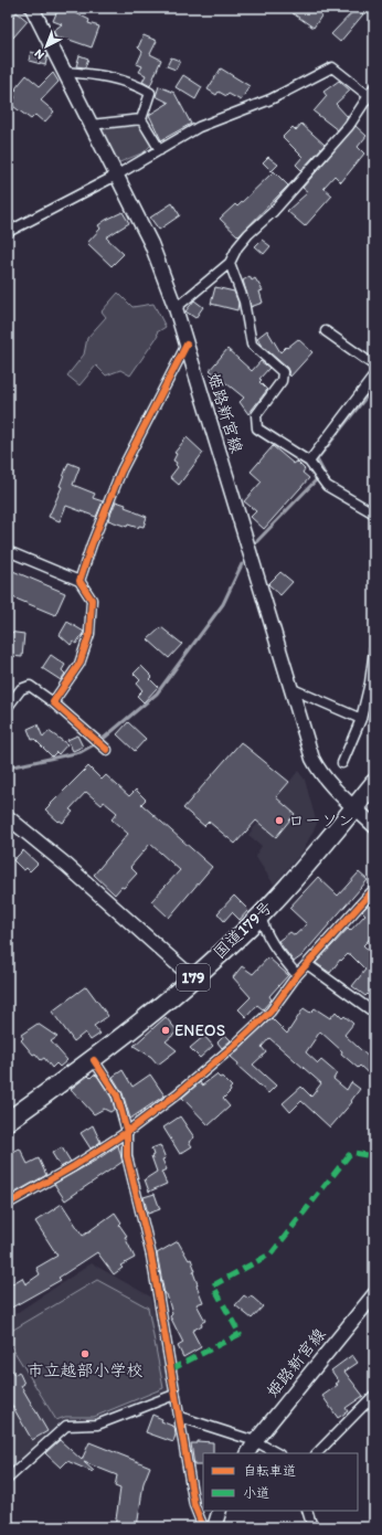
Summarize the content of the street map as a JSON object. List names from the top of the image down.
{
  "streets": {
    "highway": ["国道179号", "179"],
    "main road": ["姫路新宮線"]
  },
  "crossings": [
    ["姫路新宮線", "国道179号"]
  ],
  "places": ["ローソン", "ENEOS", "市立越部小学校"],
  "legend": ["自転車道", "小道"],
  "north": "bottom left"
}
